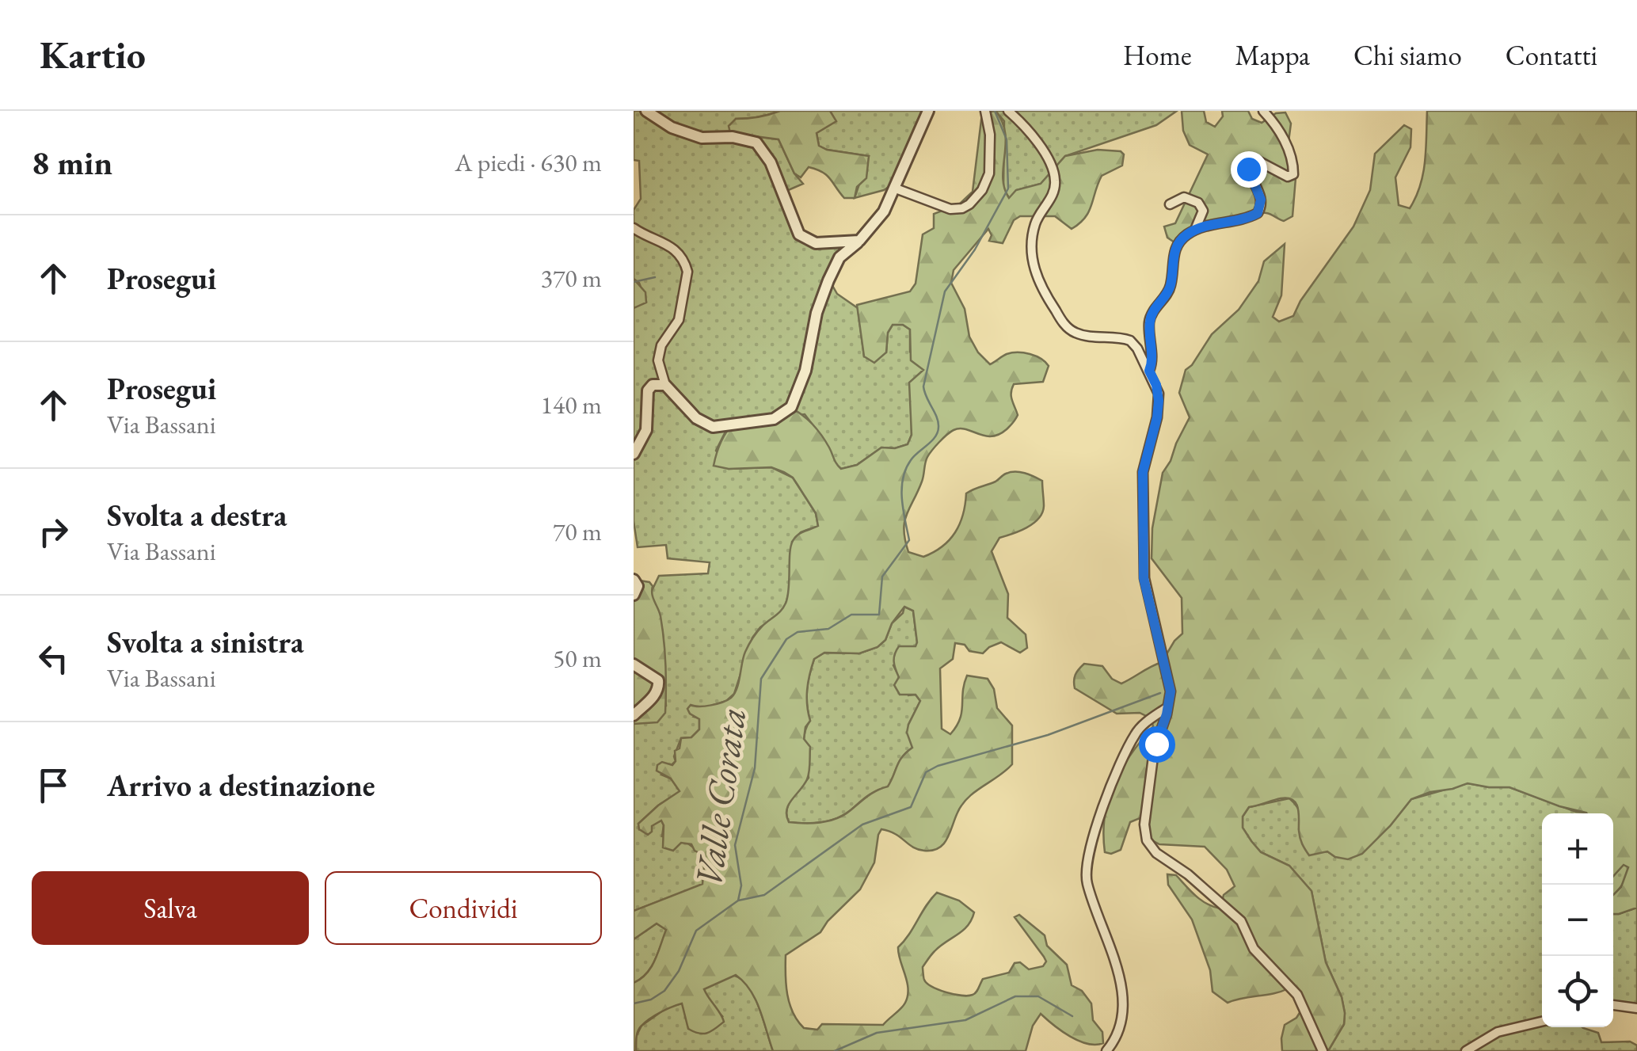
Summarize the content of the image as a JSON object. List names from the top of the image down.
{
  "water": ["Valle Corata"],
  "page": {
    "header": "Kartio",
    "nav": [
      "Home",
      "Mappa",
      "Chi siamo",
      "Contatti"
    ],
    "heading": ["8 min", "A piedi · 630 m"],
    "list": [
      ["Prosegui", "370 m"],
      ["Prosegui", "Via Bassani", "140 m"],
      ["Svolta a destra", "Via Bassani", "70 m"],
      ["Svolta a sinistra", "Via Bassani", "50 m"],
      "Arrivo a destinazione"
    ],
    "map_buttons": ["+", "−"],
    "buttons": ["Salva", "Condividi"]
  }
}
